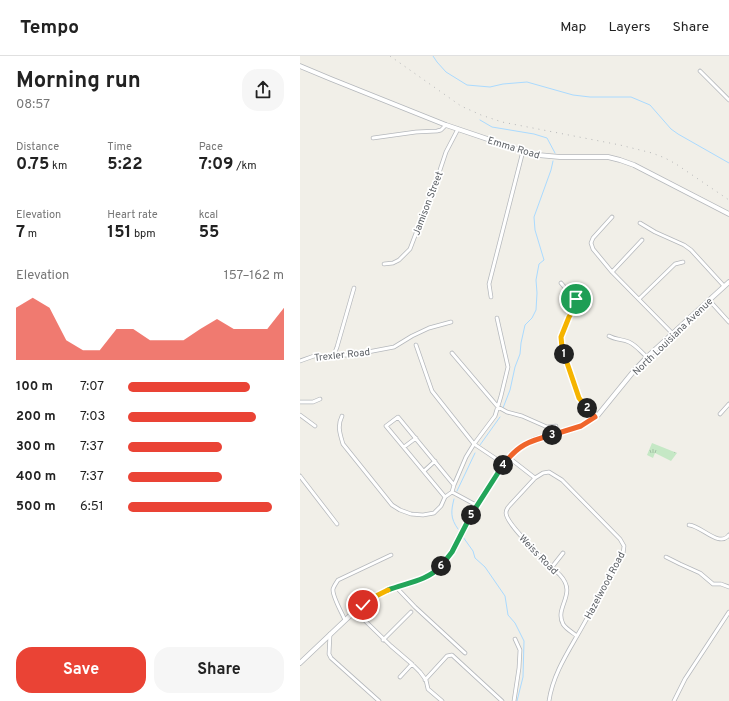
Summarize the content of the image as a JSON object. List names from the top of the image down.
{
  "streets": {
    "street": [
      "Emma Road",
      "Jamison Street",
      "North Louisiana Avenue",
      "Trexler Road",
      "Weiss Road",
      "Hazelwood Road"
    ]
  },
  "crossings": [
    ["Emma Road", "Jamison Street"],
    ["Weiss Road", "Hazelwood Road"]
  ],
  "page": {
    "header": "Tempo",
    "nav": ["Map", "Layers", "Share"],
    "heading": ["Morning run", "08:57"],
    "stats": [
      ["Distance", "0.75 km"],
      ["Time", "5:22"],
      ["Pace", "7:09 /km"],
      ["Elevation", "7 m"],
      ["Heart rate", "151 bpm"],
      ["kcal", "55"]
    ],
    "chart": ["Elevation", "157–162 m"],
    "pins": [
      "1",
      "2",
      "3",
      "4",
      "5",
      "6"
    ],
    "list": [
      {
        "name": "100 m",
        "note": "7:07"
      },
      {
        "name": "200 m",
        "note": "7:03"
      },
      {
        "name": "300 m",
        "note": "7:37"
      },
      {
        "name": "400 m",
        "note": "7:37"
      },
      {
        "name": "500 m",
        "note": "6:51"
      }
    ],
    "buttons": ["Save", "Share"]
  }
}
